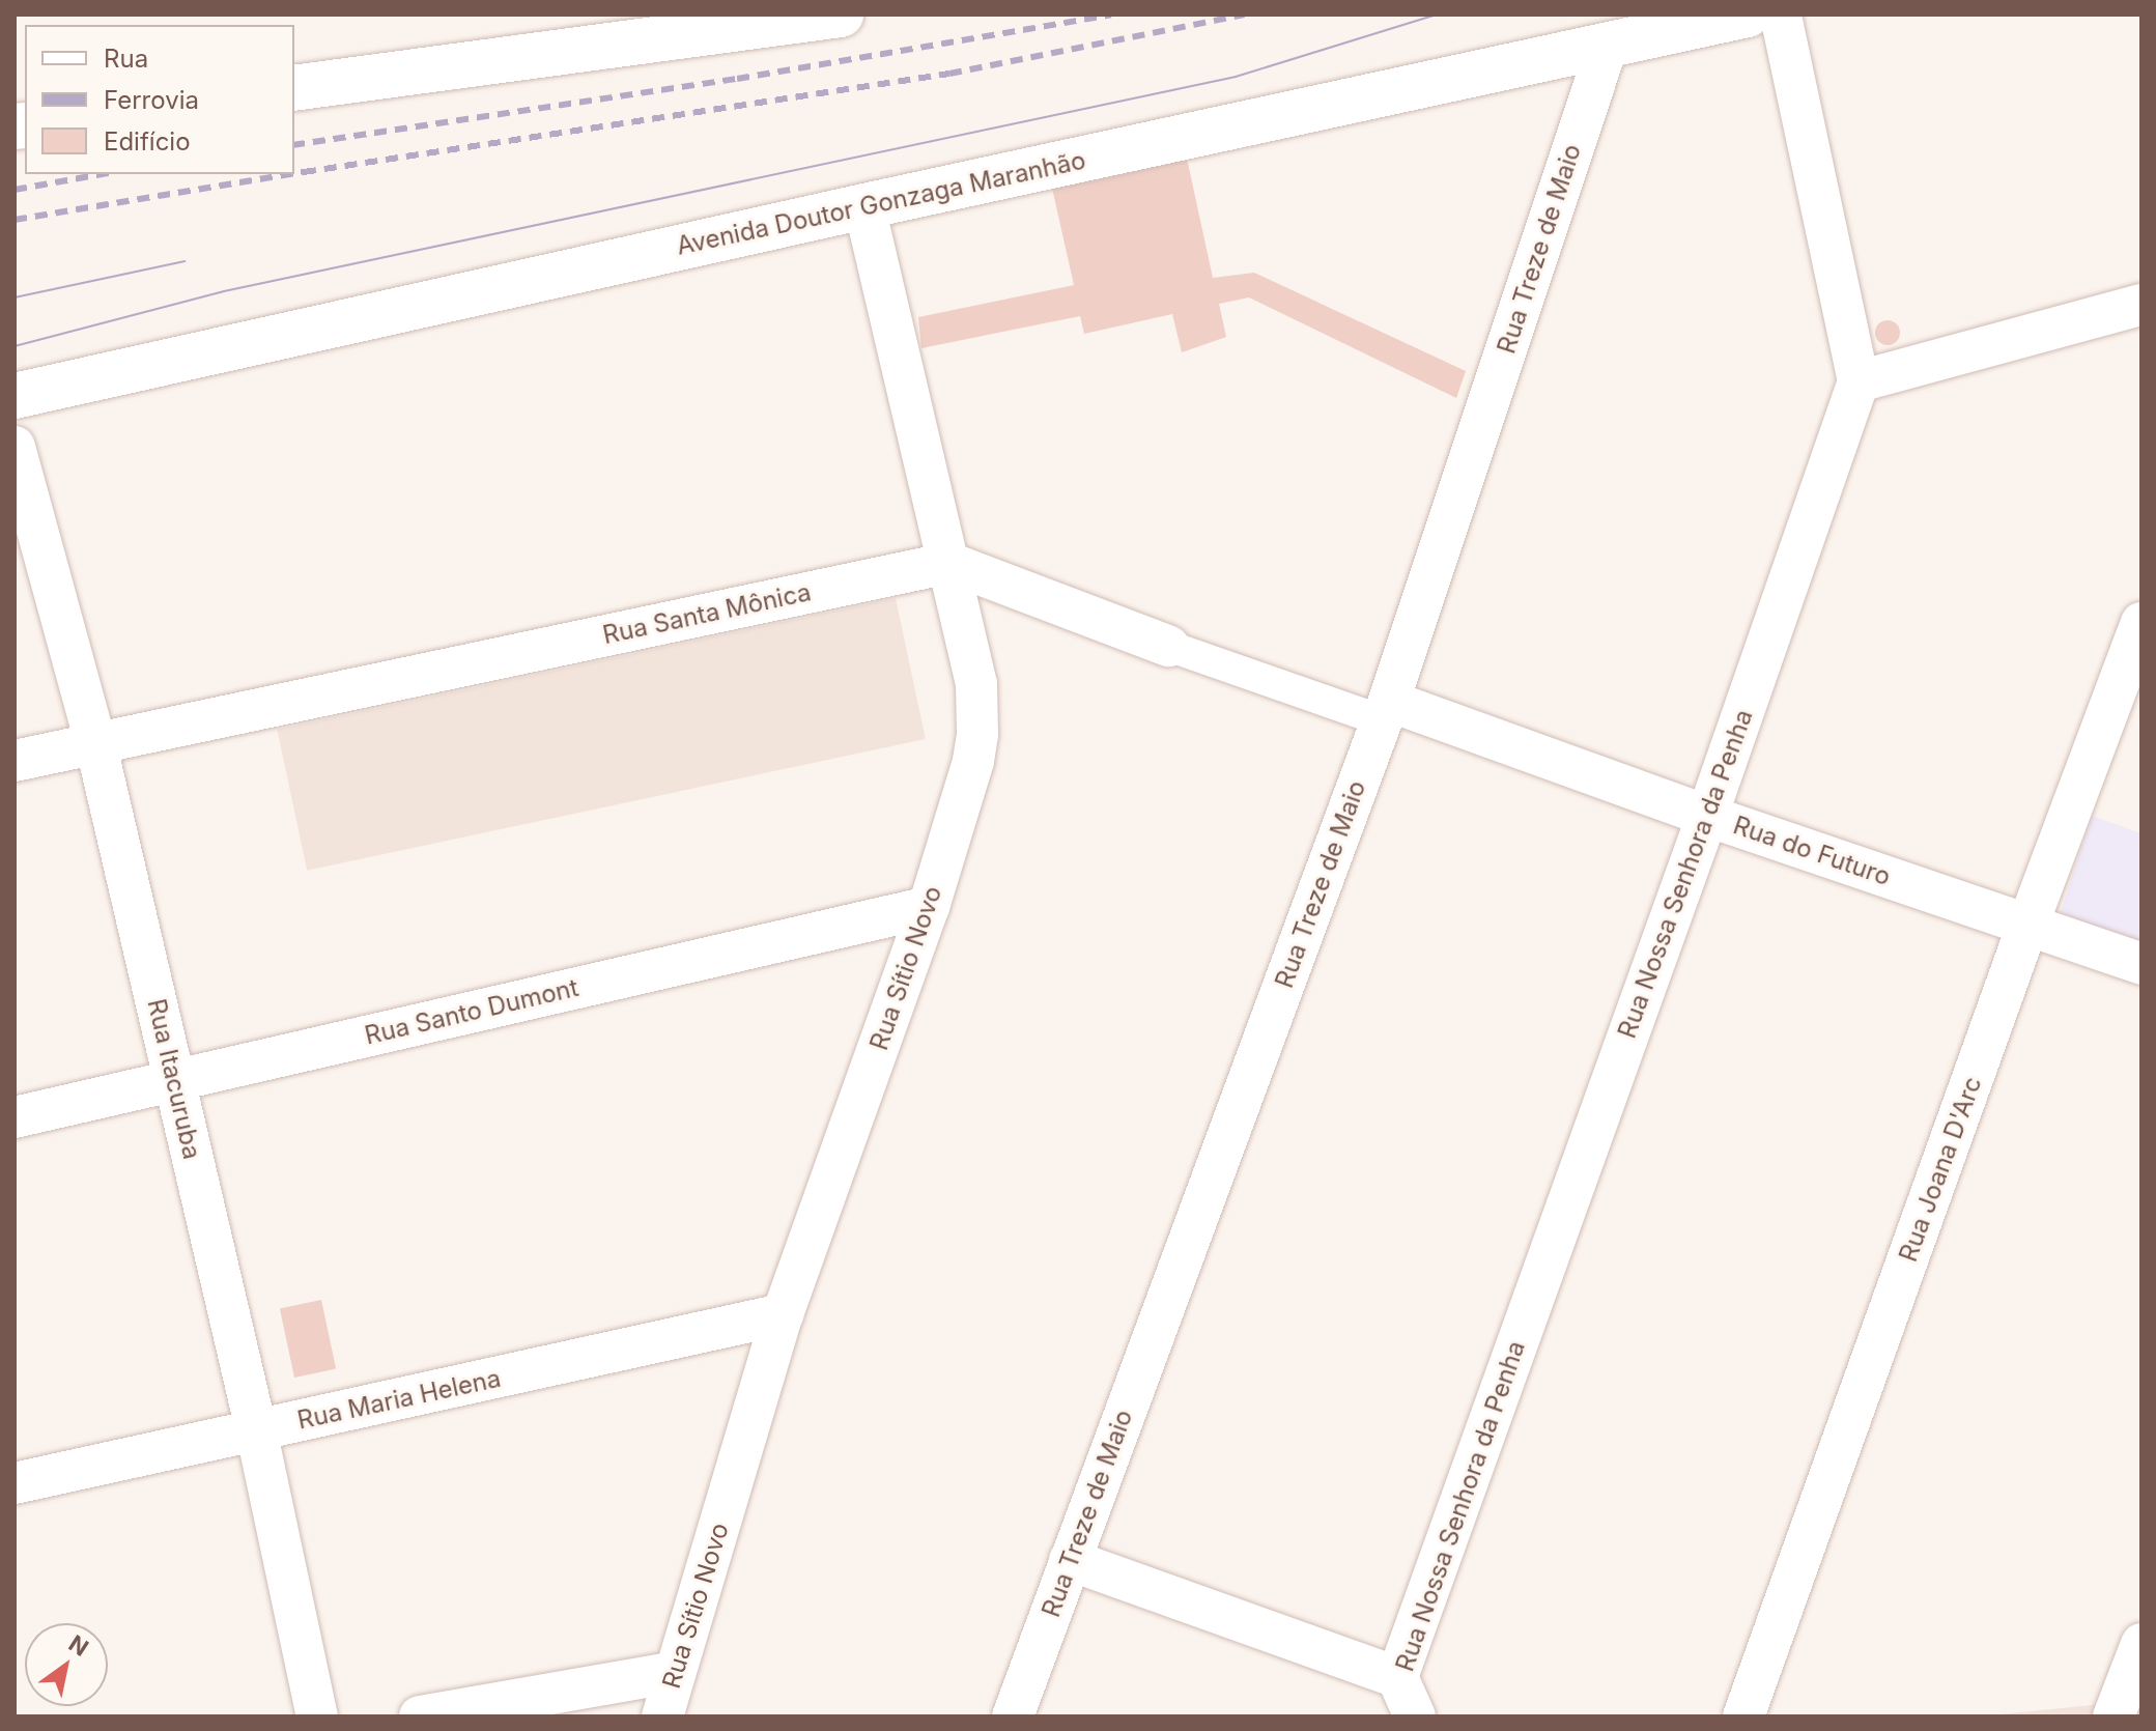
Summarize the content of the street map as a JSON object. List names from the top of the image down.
{
  "streets": {
    "street": [
      "Avenida Doutor Gonzaga Maranhão",
      "Rua Treze de Maio",
      "Rua Santa Mônica",
      "Rua do Futuro",
      "Rua Nossa Senhora da Penha",
      "Rua Sítio Novo",
      "Rua Santo Dumont",
      "Rua Itacuruba",
      "Rua Joana D'Arc",
      "Rua Maria Helena"
    ]
  },
  "crossings": [
    ["Avenida Doutor Gonzaga Maranhão", "Rua Treze de Maio"],
    ["Avenida Doutor Gonzaga Maranhão", "Rua Sítio Novo"],
    ["Rua Treze de Maio", "Rua do Futuro"],
    ["Rua Santa Mônica", "Rua Sítio Novo"],
    ["Rua Santa Mônica", "Rua Itacuruba"],
    ["Rua do Futuro", "Rua Nossa Senhora da Penha"],
    ["Rua do Futuro", "Rua Joana D'Arc"],
    ["Rua Sítio Novo", "Rua Santo Dumont"],
    ["Rua Sítio Novo", "Rua Maria Helena"],
    ["Rua Santo Dumont", "Rua Itacuruba"],
    ["Rua Itacuruba", "Rua Maria Helena"]
  ],
  "legend": ["Rua", "Ferrovia", "Edifício"],
  "north": "top right"
}
